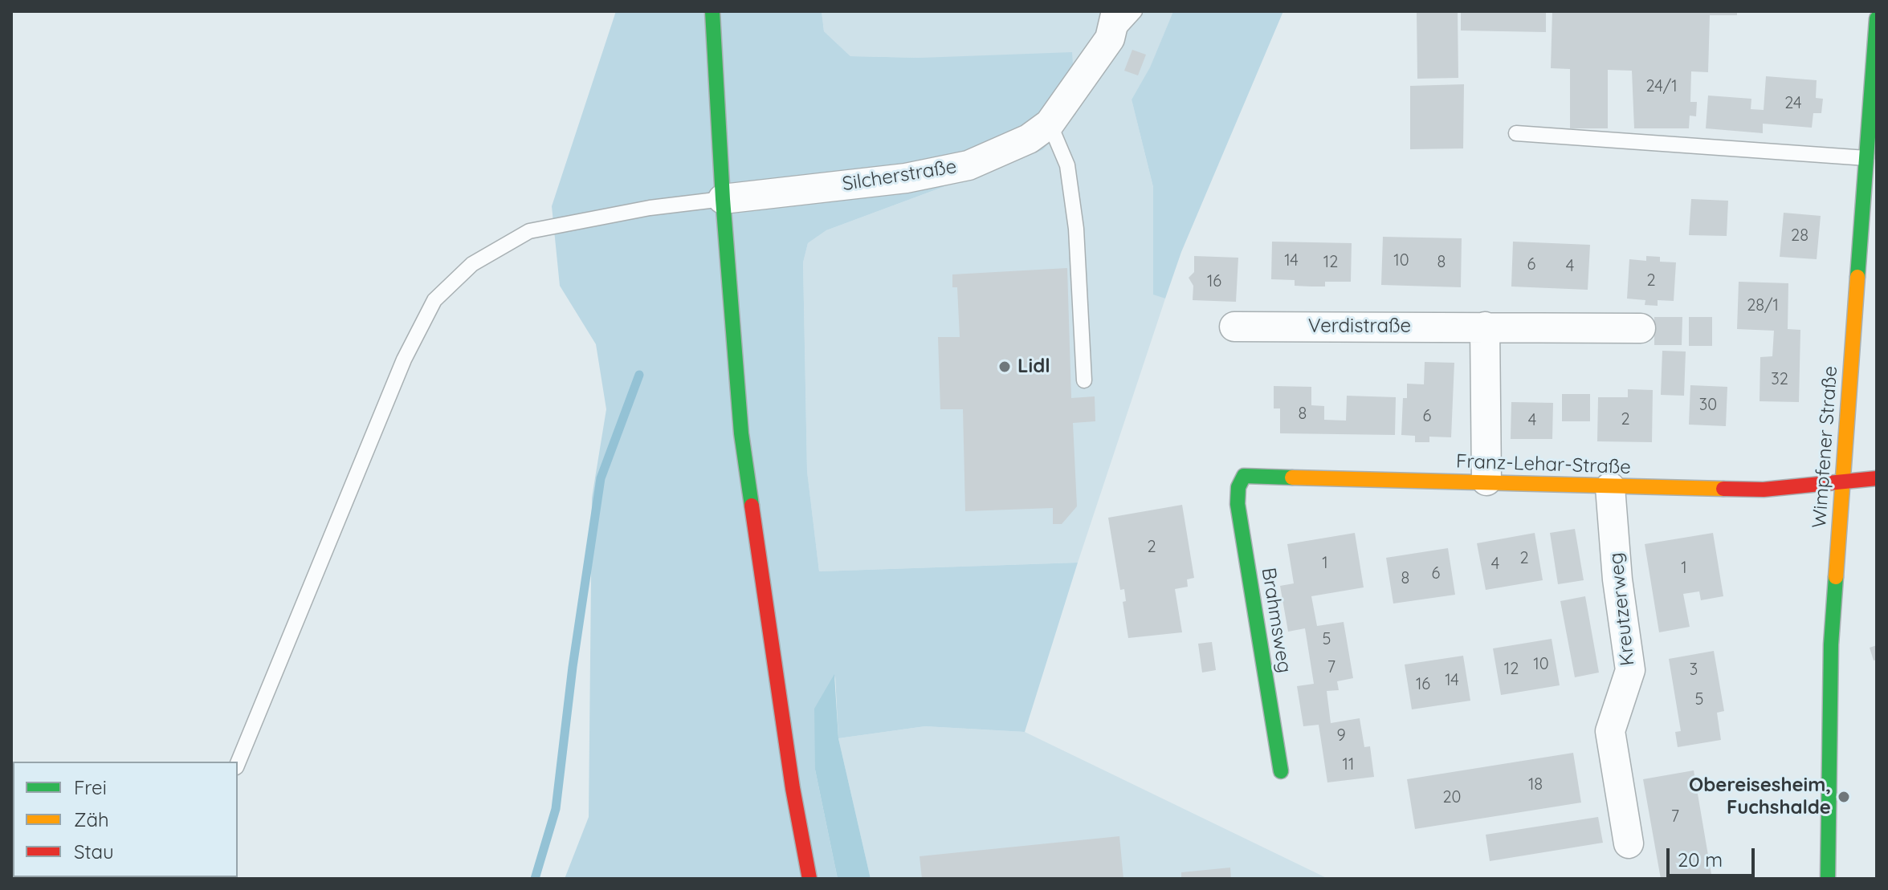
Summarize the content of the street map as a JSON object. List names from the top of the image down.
{
  "streets": {
    "street": [
      "Silcherstraße",
      "Verdistraße",
      "Wimpfener Straße",
      "Franz-Lehar-Straße",
      "Kreutzerweg",
      "Brahmsweg"
    ]
  },
  "crossings": [
    ["Wimpfener Straße", "Franz-Lehar-Straße"],
    ["Franz-Lehar-Straße", "Kreutzerweg"],
    ["Franz-Lehar-Straße", "Brahmsweg"]
  ],
  "places": ["Lidl", "Obereisesheim, Fuchshalde"],
  "house_numbers": [
    "24/1",
    "24",
    "28",
    "14",
    "10",
    "12",
    "8",
    "6",
    "4",
    "2",
    "16",
    "28/1",
    "32",
    "30",
    "8",
    "6",
    "2",
    "4",
    "2",
    "2",
    "1",
    "4",
    "1",
    "6",
    "8",
    "5",
    "10",
    "7",
    "12",
    "3",
    "14",
    "16",
    "5",
    "9",
    "11",
    "18",
    "20",
    "7"
  ],
  "legend": ["Frei", "Zäh", "Stau"],
  "scale_bar": "20 m"
}
